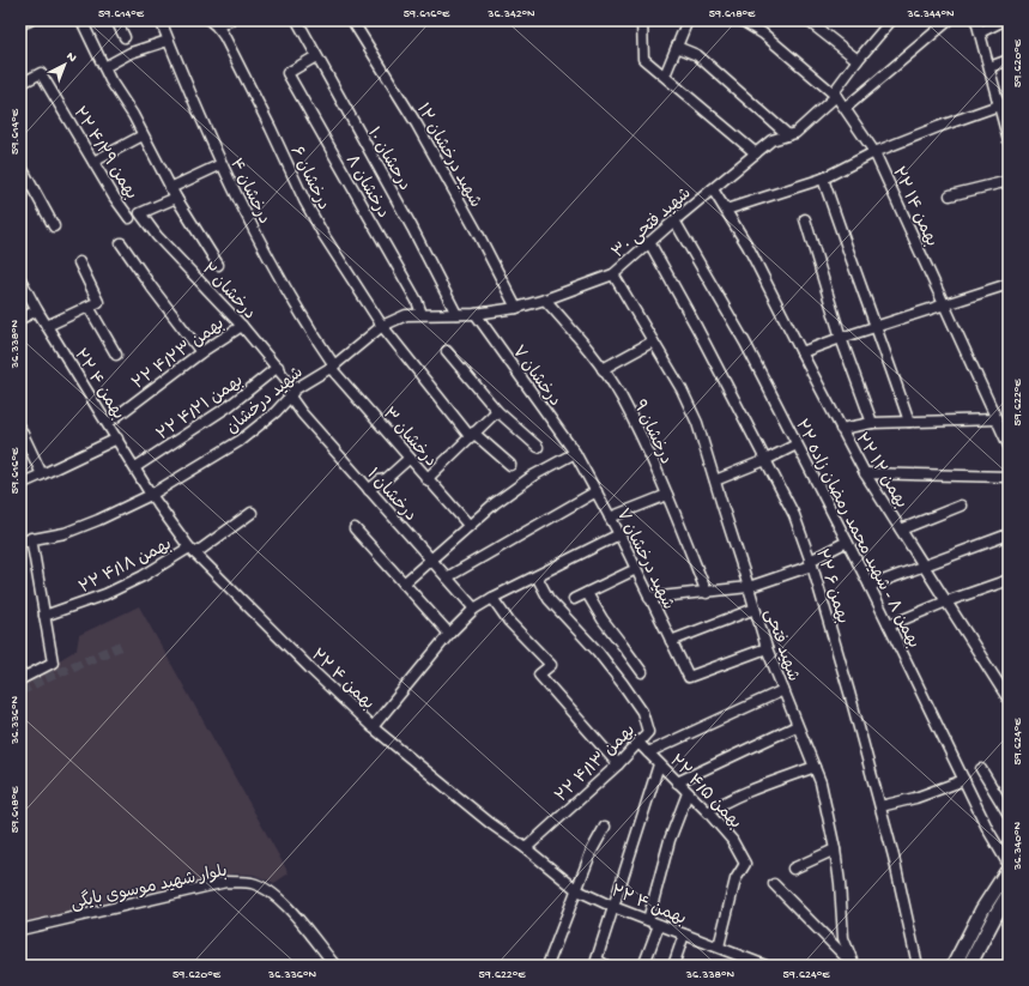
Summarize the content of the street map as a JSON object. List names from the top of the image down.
{
  "streets": {
    "street": [
      "۲۲ بهمن ۴/۲۹",
      "شهید درخشان ۱۲",
      "درحشان ۱۰",
      "درخشان ۶",
      "درخشان ۸",
      "درخشان ۴",
      "۲۲ بهمن ۱۴",
      "شهید فتحی ۳۰",
      "درخشان ۲",
      "۲۲ بهمن ۴/۲۳",
      "درخشان ۷",
      "۲۲ بهمن ۴",
      "شهید درخشان",
      "۲۲ بهمن ۴/۲۱",
      "درخشان ۹",
      "درخشان ۳",
      "۲۲ بهمن ۱۲",
      "درخشان ۱",
      "۲۲ بهمن ۸ - شهید محمد رمضان زاده",
      "شهید درخشان ۷",
      "۲۲ بهمن ۴/۱۸",
      "۲۲ بهمن ۶",
      "شهید فتحی",
      "۲۲ بهمن ۴/۱۳",
      "۲۲ بهمن ۴/۵",
      "بلوار شهید موسوی بایگی"
    ]
  },
  "crossings": [
    ["شهید درخشان ۱۲", "شهید فتحی ۳۰"],
    ["شهید درخشان ۱۲", "شهید درخشان"],
    ["درحشان ۱۰", "درخشان ۸"],
    ["درحشان ۱۰", "شهید درخشان"],
    ["درخشان ۶", "شهید درخشان"],
    ["درخشان ۸", "شهید درخشان"],
    ["درخشان ۴", "شهید درخشان"],
    ["درخشان ۴", "درخشان ۳"],
    ["شهید فتحی ۳۰", "شهید درخشان"],
    ["شهید فتحی ۳۰", "درخشان ۹"],
    ["شهید فتحی ۳۰", "۲۲ بهمن ۱۲"],
    ["شهید فتحی ۳۰", "۲۲ بهمن ۸ - شهید محمد رمضان زاده"],
    ["شهید فتحی ۳۰", "۲۲ بهمن ۶"],
    ["شهید فتحی ۳۰", "شهید فتحی"],
    ["درخشان ۲", "۲۲ بهمن ۴/۲۳"],
    ["درخشان ۲", "شهید درخشان"],
    ["درخشان ۲", "۲۲ بهمن ۴/۲۱"],
    ["درخشان ۲", "درخشان ۱"],
    ["۲۲ بهمن ۴/۲۳", "۲۲ بهمن ۴"],
    ["درخشان ۷", "شهید درخشان"],
    ["درخشان ۷", "شهید درخشان ۷"],
    ["۲۲ بهمن ۴", "شهید درخشان"],
    ["۲۲ بهمن ۴", "۲۲ بهمن ۴/۲۱"],
    ["۲۲ بهمن ۴", "۲۲ بهمن ۴/۱۸"],
    ["۲۲ بهمن ۴", "۲۲ بهمن ۴/۱۳"],
    ["۲۲ بهمن ۴", "۲۲ بهمن ۴/۵"],
    ["شهید درخشان", "درخشان ۳"],
    ["شهید درخشان", "درخشان ۱"],
    ["شهید درخشان ۷", "شهید فتحی"],
    ["۲۲ بهمن ۴/۱۳", "۲۲ بهمن ۴/۵"]
  ],
  "north": "top right",
  "coordinates": [
    "59.614°E",
    "59.616°E",
    "36.342°N",
    "59.618°E",
    "36.344°N",
    "59.620°E",
    "36.338°N",
    "59.622°E",
    "36.336°N",
    "59.624°E",
    "36.340°N"
  ]
}
